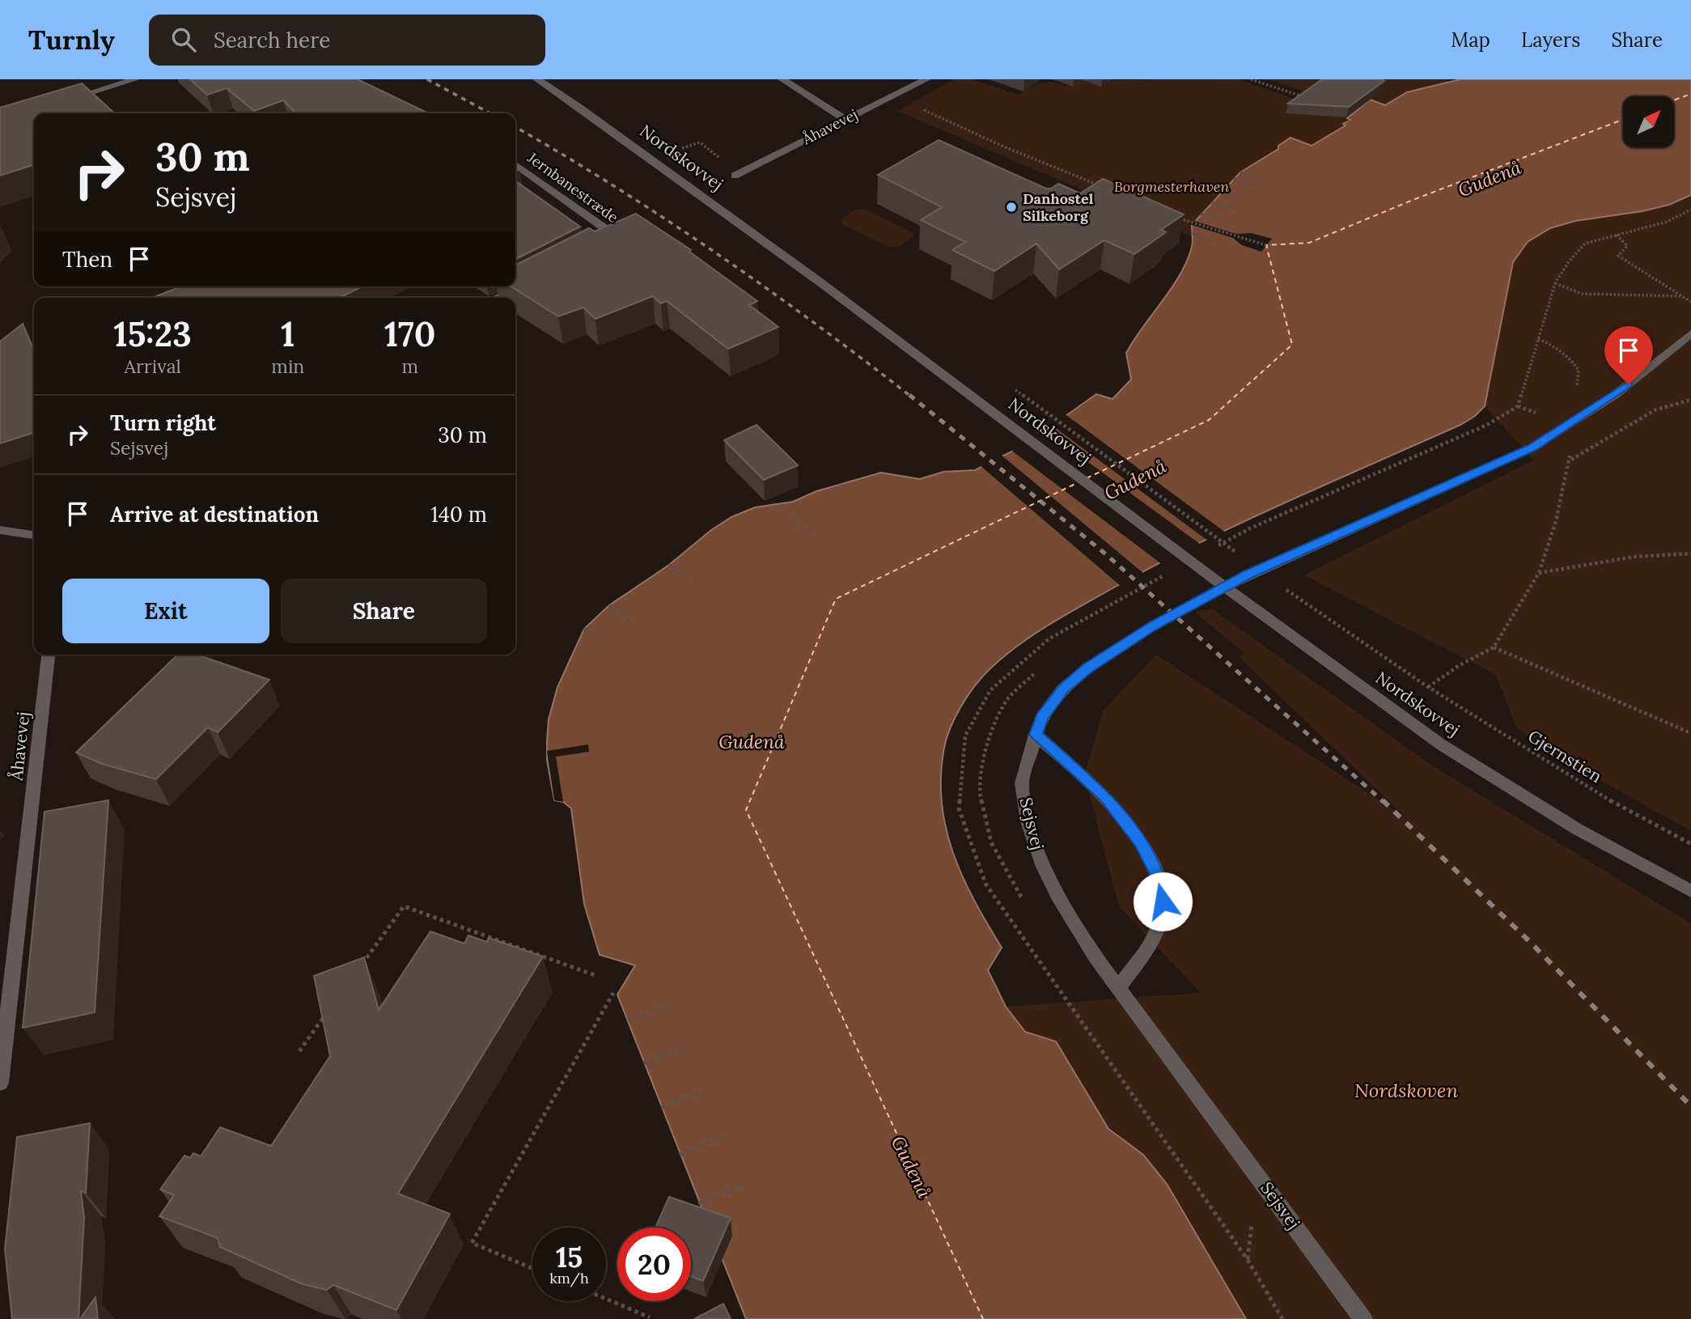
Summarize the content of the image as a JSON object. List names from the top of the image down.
{
  "streets": {
    "street": [
      "Åhavevej",
      "Nordskovvej",
      "Jernbanestræde",
      "Sejsvej"
    ],
    "path": ["Gjernstien"]
  },
  "water": ["Gudenå"],
  "parks": ["Borgmesterhaven", "Nordskoven"],
  "places": ["Danhostel Silkeborg"],
  "north": "top right",
  "page": {
    "header": "Turnly",
    "search": "Search here",
    "nav": ["Map", "Layers", "Share"],
    "turn": ["30 m", "Sejsvej"],
    "then": "Then",
    "eta": [
      "15:23",
      "Arrival",
      "1",
      "min",
      "170",
      "m"
    ],
    "list": [
      {
        "name": "Turn right",
        "note": "Sejsvej",
        "value": "30 m"
      },
      {
        "name": "Arrive at destination",
        "value": "140 m"
      }
    ],
    "buttons": ["Exit", "Share"],
    "speed": "15 km/h",
    "limit": "20"
  }
}
